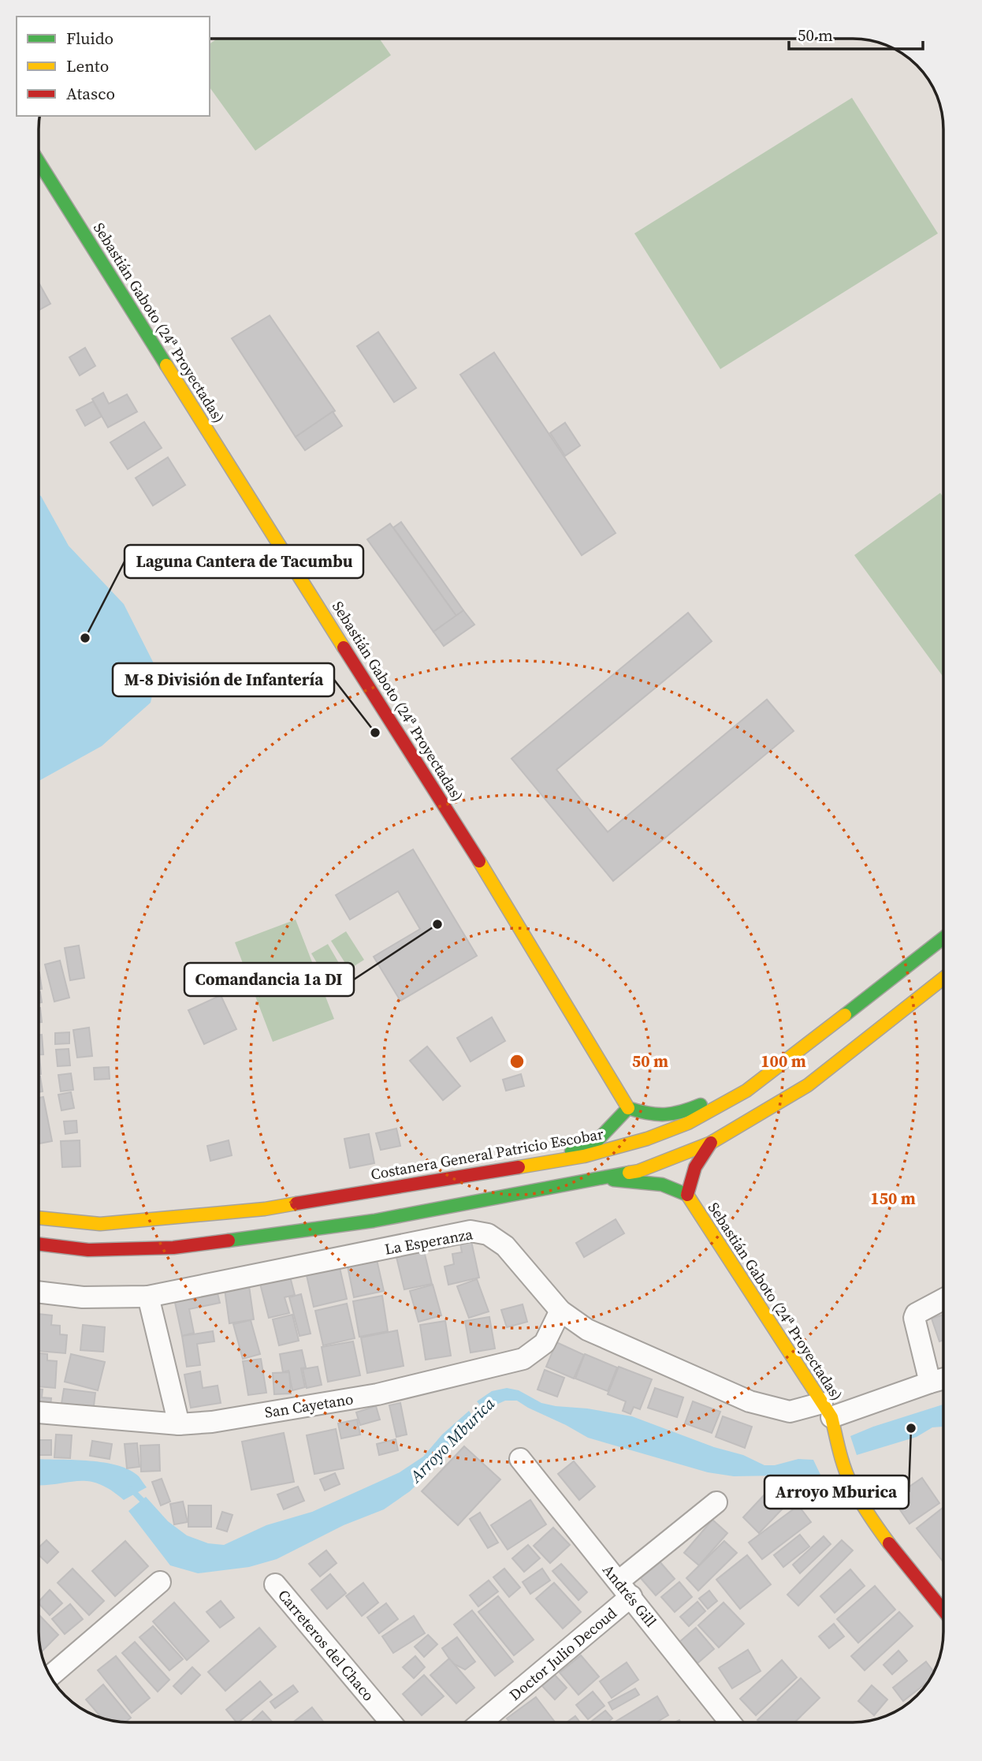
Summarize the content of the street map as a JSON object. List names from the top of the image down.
{
  "streets": {
    "main road": ["Sebastián Gaboto (24ª Proyectadas)", "Costanera General Patricio Escobar"],
    "street": [
      "La Esperanza",
      "San Cayetano",
      "Andrés Gill",
      "Carreteros del Chaco",
      "Doctor Julio Decoud"
    ]
  },
  "crossings": [
    ["Sebastián Gaboto (24ª Proyectadas)", "La Esperanza"],
    ["La Esperanza", "San Cayetano"],
    ["Andrés Gill", "Doctor Julio Decoud"]
  ],
  "water": ["Arroyo Mburica"],
  "places": [
    "Laguna Cantera de Tacumbu",
    "M-8 División de Infantería",
    "Comandancia 1a DI",
    "Arroyo Mburica"
  ],
  "legend": ["Fluido", "Lento", "Atasco"],
  "scale_bar": "50 m",
  "rings": ["50 m", "100 m", "150 m"]
}
